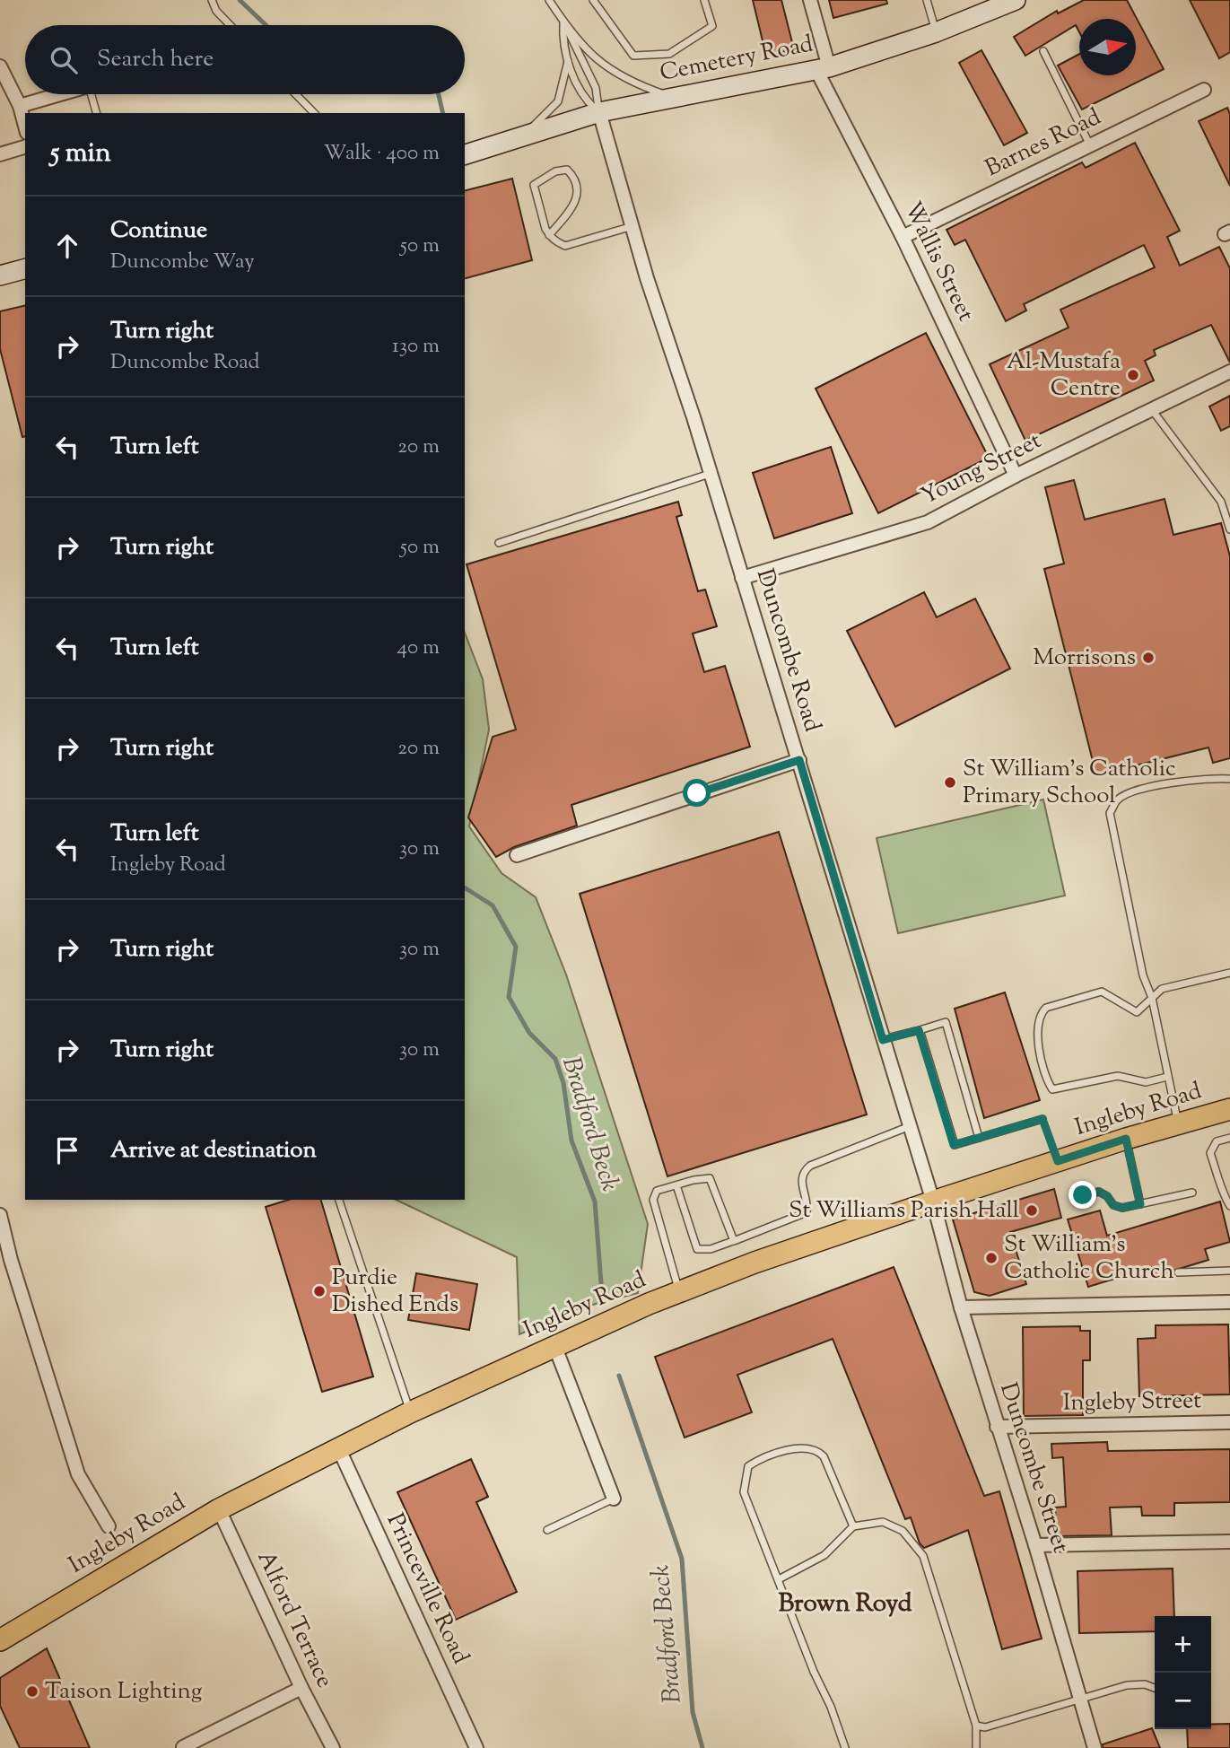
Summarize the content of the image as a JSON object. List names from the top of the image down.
{
  "streets": {
    "main road": ["Ingleby Road"],
    "street": [
      "Cemetery Road",
      "Barnes Road",
      "Wallis Street",
      "Young Street",
      "Duncombe Road",
      "Ingleby Street",
      "Duncombe Street",
      "Princeville Road",
      "Alford Terrace"
    ]
  },
  "crossings": [
    ["Cemetery Road", "Wallis Street"],
    ["Cemetery Road", "Duncombe Road"],
    ["Barnes Road", "Wallis Street"],
    ["Wallis Street", "Young Street"],
    ["Young Street", "Duncombe Road"],
    ["Duncombe Road", "Ingleby Road"],
    ["Duncombe Road", "Duncombe Street"],
    ["Ingleby Road", "Duncombe Street"],
    ["Ingleby Road", "Princeville Road"],
    ["Ingleby Road", "Alford Terrace"],
    ["Ingleby Street", "Duncombe Street"]
  ],
  "districts": ["Brown Royd"],
  "water": ["Bradford Beck"],
  "places": [
    "Al-Mustafa Centre",
    "Morrisons",
    "St William's Catholic Primary School",
    "St Williams Parish Hall",
    "St William's Catholic Church",
    "Purdie Dished Ends",
    "Taison Lighting"
  ],
  "north": "right",
  "page": {
    "search": "Search here",
    "heading": ["5 min", "Walk · 400 m"],
    "list": [
      ["Continue", "Duncombe Way", "50 m"],
      ["Turn right", "Duncombe Road", "130 m"],
      ["Turn left", "20 m"],
      ["Turn right", "50 m"],
      ["Turn left", "40 m"],
      ["Turn right", "20 m"],
      ["Turn left", "Ingleby Road", "30 m"],
      ["Turn right", "30 m"],
      ["Turn right", "30 m"],
      "Arrive at destination"
    ],
    "map_buttons": ["+", "−"]
  }
}
